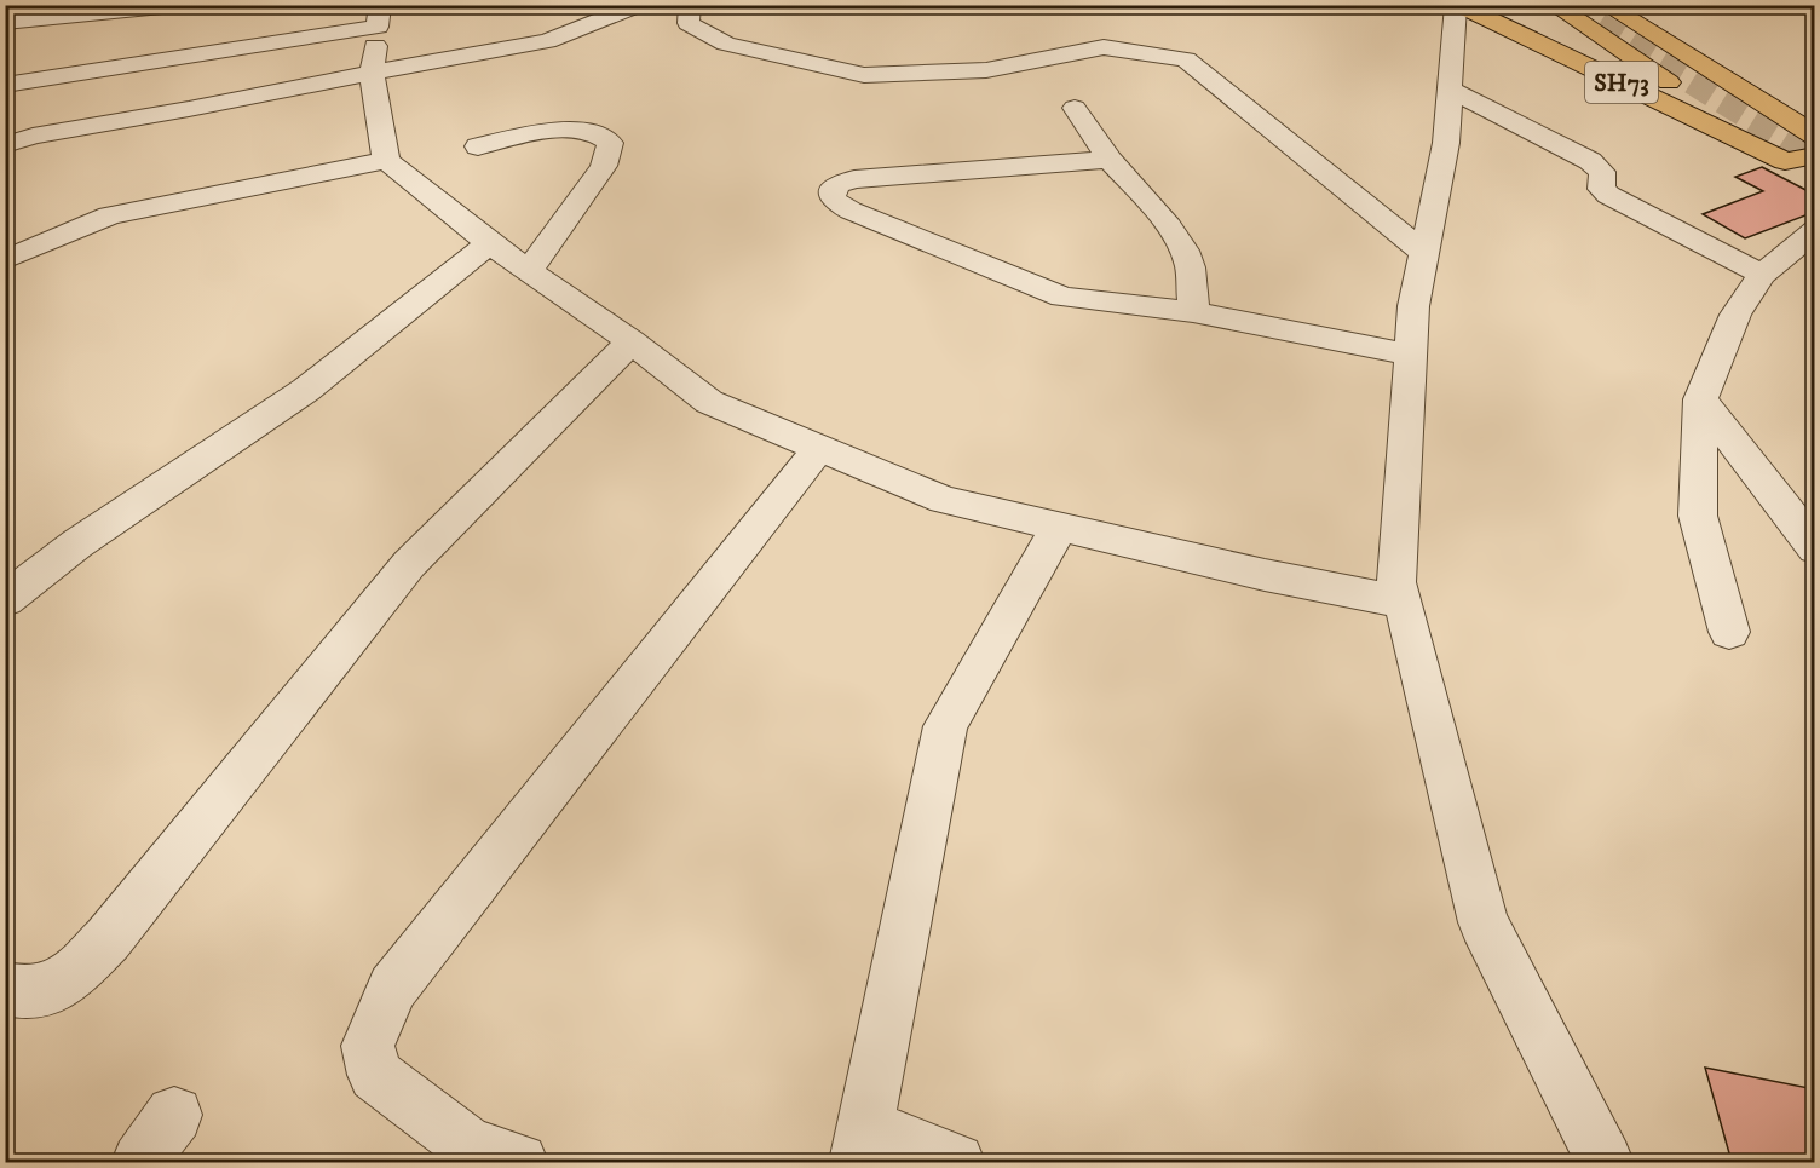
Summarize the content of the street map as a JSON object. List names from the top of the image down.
{
  "streets": {
    "main road": ["SH73"]
  }
}
